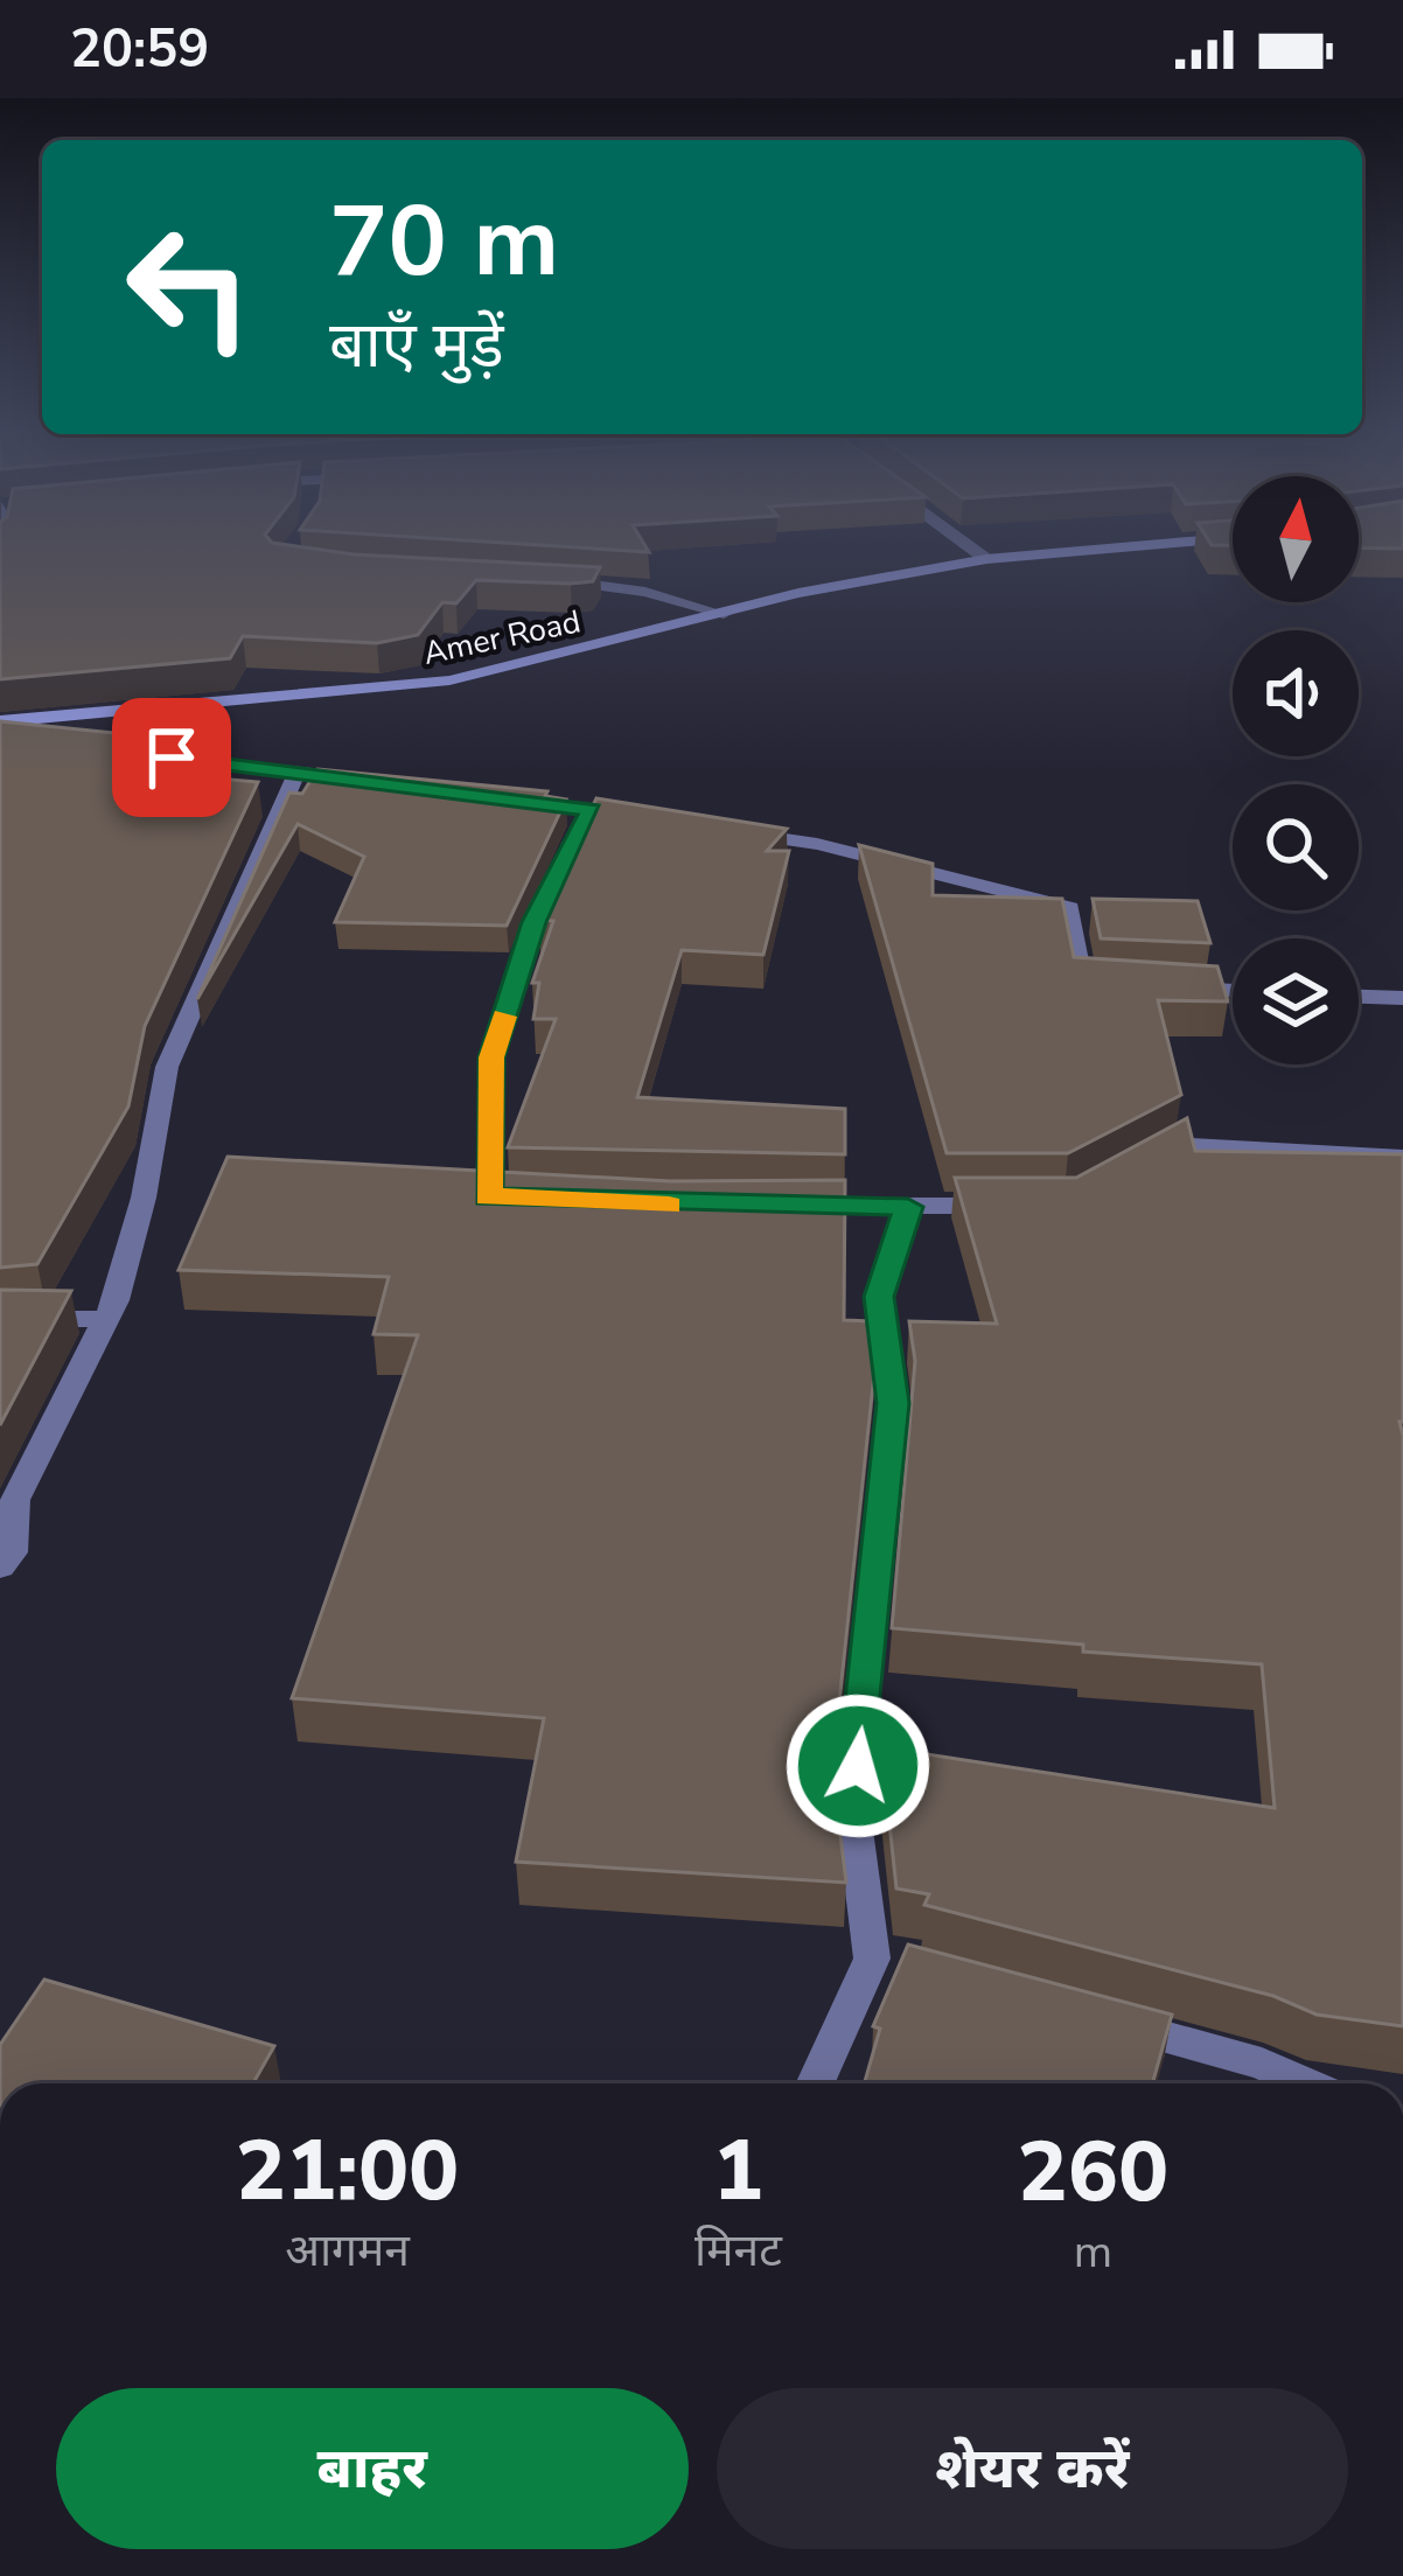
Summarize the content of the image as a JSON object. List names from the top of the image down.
{
  "streets": {
    "main road": ["Amer Road"]
  },
  "north": "top",
  "page": {
    "status": "20:59",
    "turn": ["70 m", "बाएँ मुड़ें"],
    "eta": [
      "21:00",
      "आगमन",
      "1",
      "मिनट",
      "260",
      "m"
    ],
    "buttons": ["बाहर", "शेयर करें"]
  }
}
